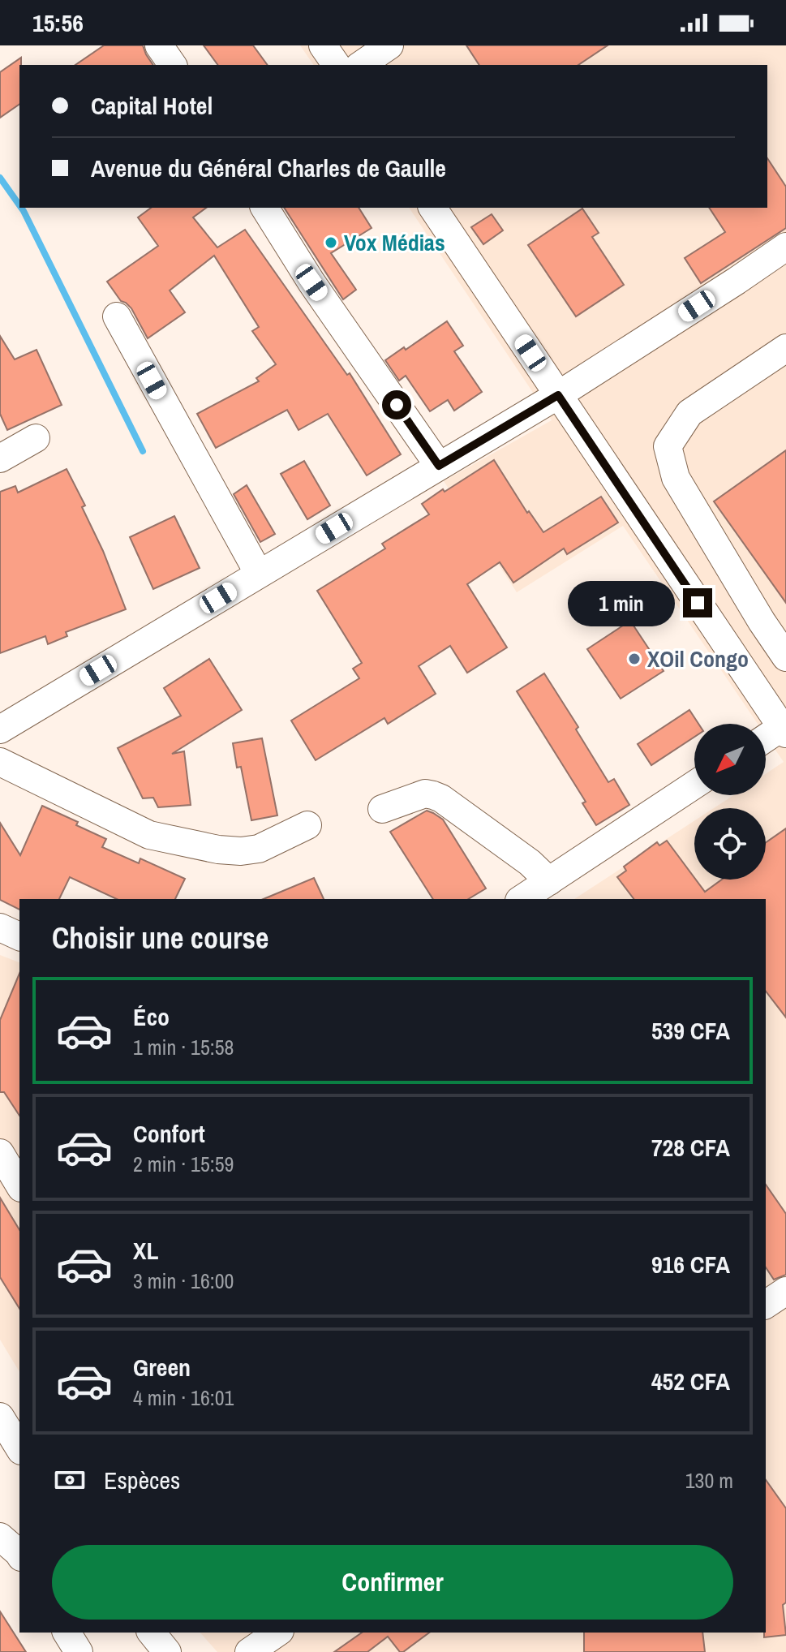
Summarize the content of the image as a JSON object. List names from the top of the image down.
{
  "places": ["Vox Médias", "XOil Congo"],
  "north": "bottom left",
  "page": {
    "status": "15:56",
    "banner": ["Capital Hotel", "Avenue du Général Charles de Gaulle"],
    "bubble": "1 min",
    "heading": "Choisir une course",
    "list": [
      {
        "name": "Éco",
        "note": "1 min · 15:58",
        "value": "539 CFA"
      },
      {
        "name": "Confort",
        "note": "2 min · 15:59",
        "value": "728 CFA"
      },
      {
        "name": "XL",
        "note": "3 min · 16:00",
        "value": "916 CFA"
      },
      {
        "name": "Green",
        "note": "4 min · 16:01",
        "value": "452 CFA"
      }
    ],
    "pay": ["Espèces", "130 m"],
    "buttons": "Confirmer"
  }
}
